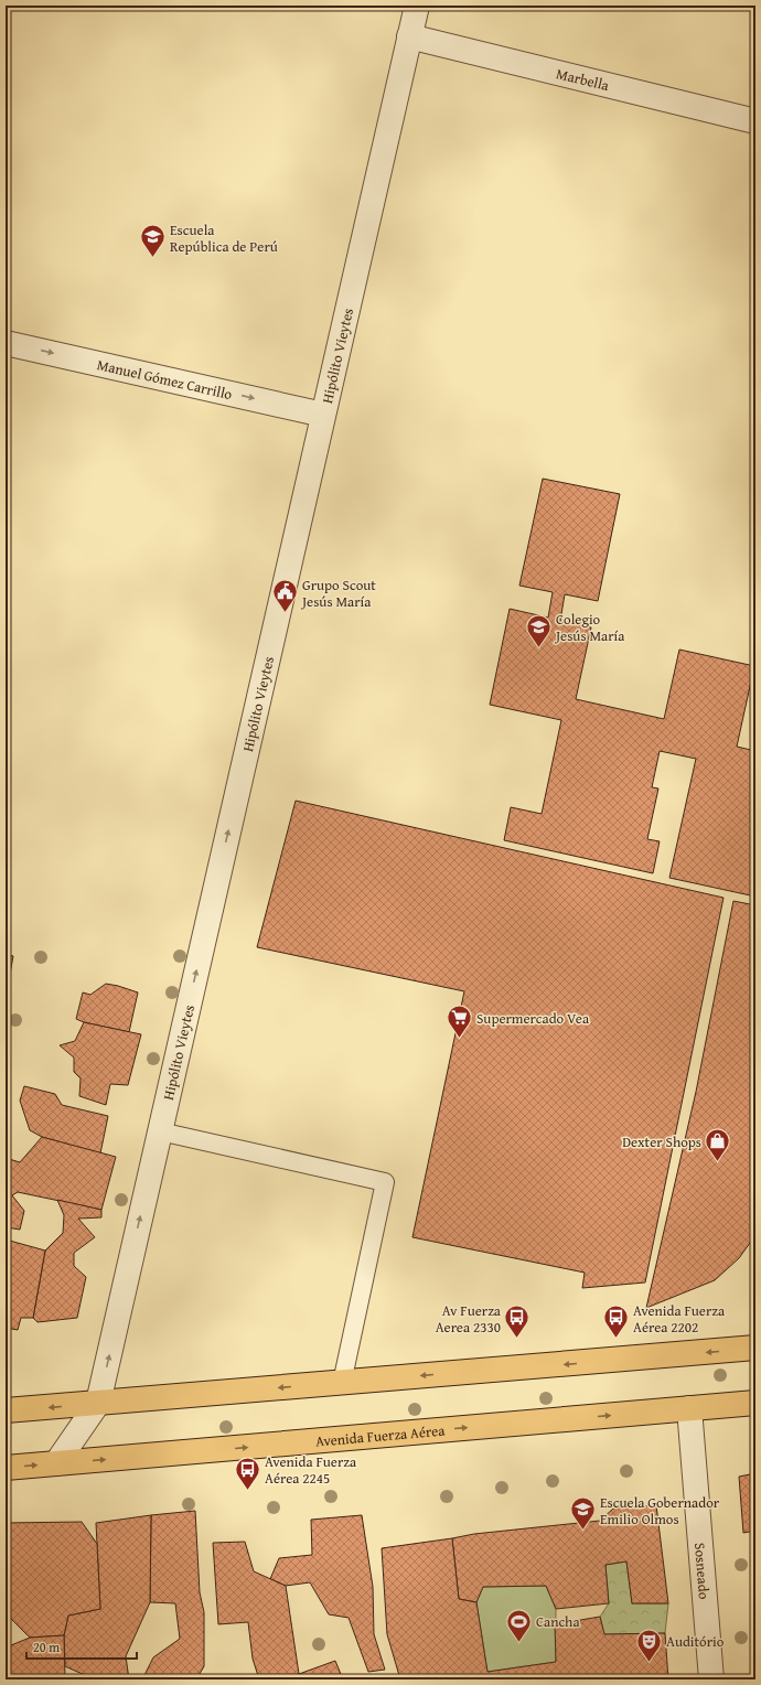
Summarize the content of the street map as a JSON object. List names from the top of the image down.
{
  "streets": {
    "main road": ["Avenida Fuerza Aérea"],
    "street": [
      "Marbella",
      "Hipólito Vieytes",
      "Manuel Gómez Carrillo",
      "Sosneado"
    ]
  },
  "crossings": [
    ["Marbella", "Hipólito Vieytes"],
    ["Hipólito Vieytes", "Manuel Gómez Carrillo"],
    ["Avenida Fuerza Aérea", "Sosneado"]
  ],
  "one_way": ["Hipólito Vieytes", "Manuel Gómez Carrillo"],
  "places": {
    "school or university": ["Escuela República de Perú", "Colegio Jesús María", "Escuela Gobernador Emilio Olmos"],
    "public building": ["Grupo Scout Jesús María"],
    "supermarket": ["Supermercado Vea"],
    "shop": ["Dexter Shops"],
    "bus stop": ["Av Fuerza Aerea 2330", "Avenida Fuerza Aérea 2202", "Avenida Fuerza Aérea 2245"],
    "sports": ["Cancha"],
    "theatre": ["Auditório"]
  },
  "scale_bar": "20 m"
}
